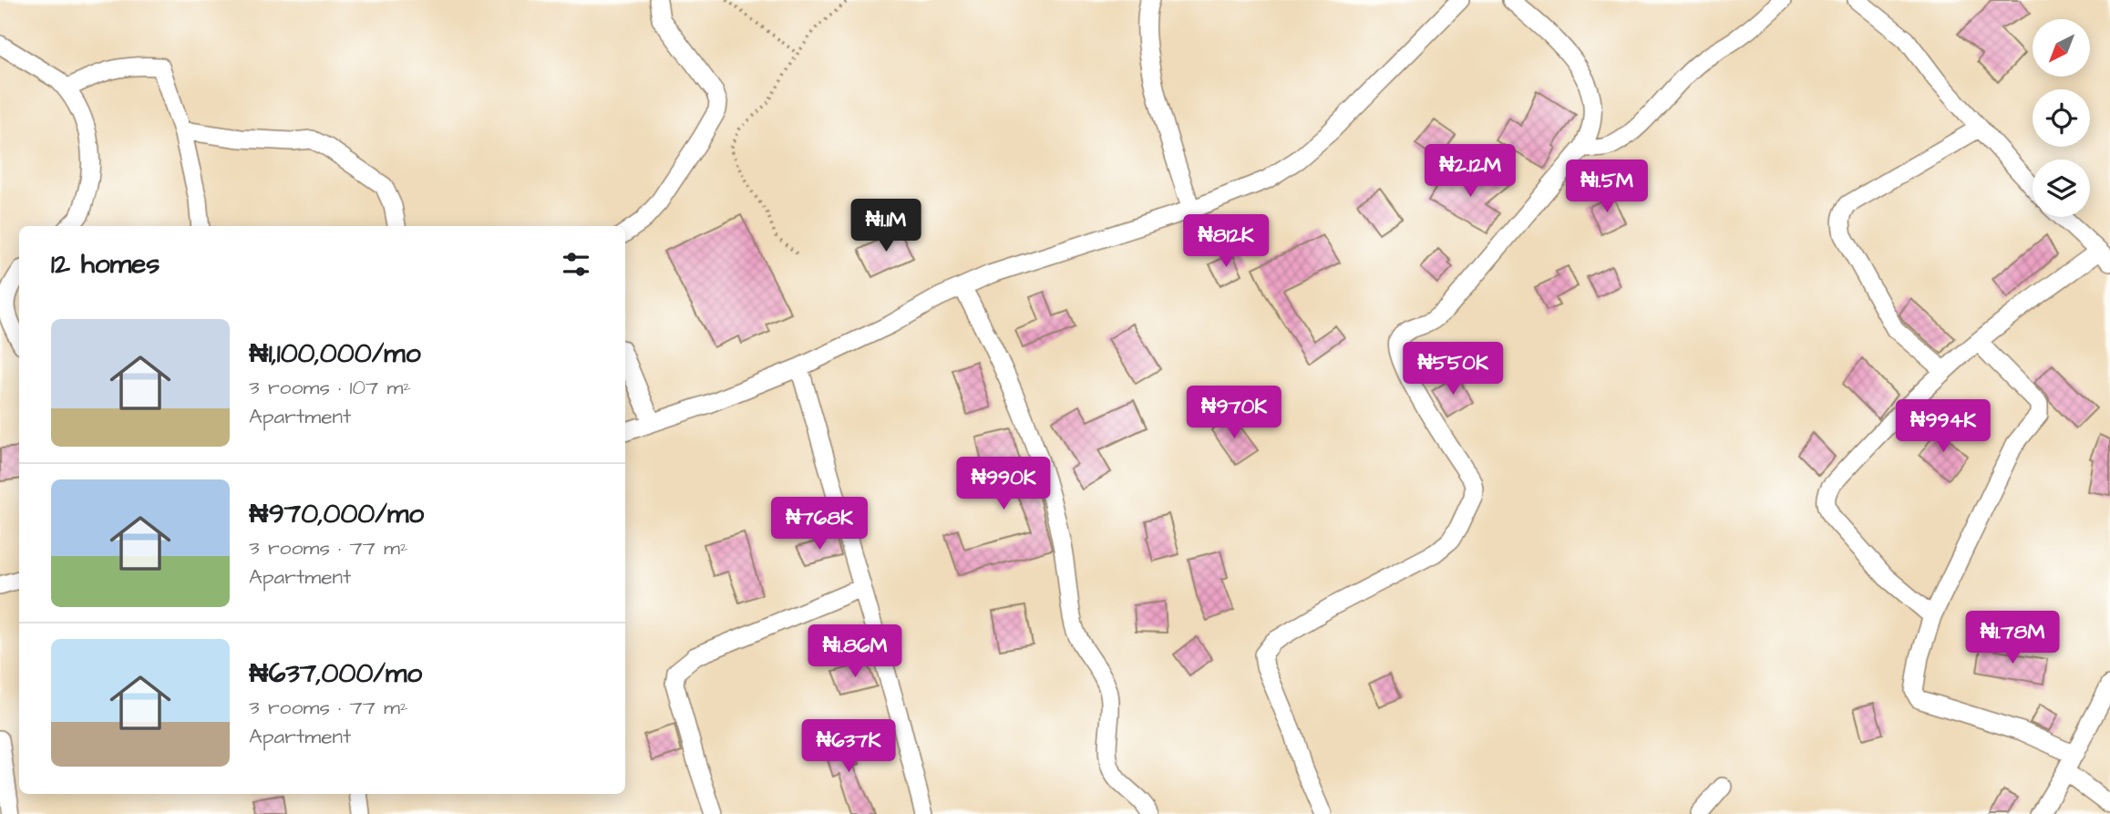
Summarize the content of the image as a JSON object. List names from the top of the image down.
{
  "north": "bottom left",
  "page": {
    "price": [
      "₦2.12M",
      "₦1.5M",
      "₦1.1M",
      "₦812K",
      "₦550K",
      "₦970K",
      "₦994K",
      "₦990K",
      "₦768K",
      "₦1.78M",
      "₦1.86M",
      "₦637K"
    ],
    "heading": "12 homes",
    "list": [
      {
        "name": "₦1,100,000/mo",
        "note": "3 rooms · 107 m² · Apartment"
      },
      {
        "name": "₦970,000/mo",
        "note": "3 rooms · 77 m² · Apartment"
      },
      {
        "name": "₦637,000/mo",
        "note": "3 rooms · 77 m² · Apartment"
      }
    ]
  }
}
